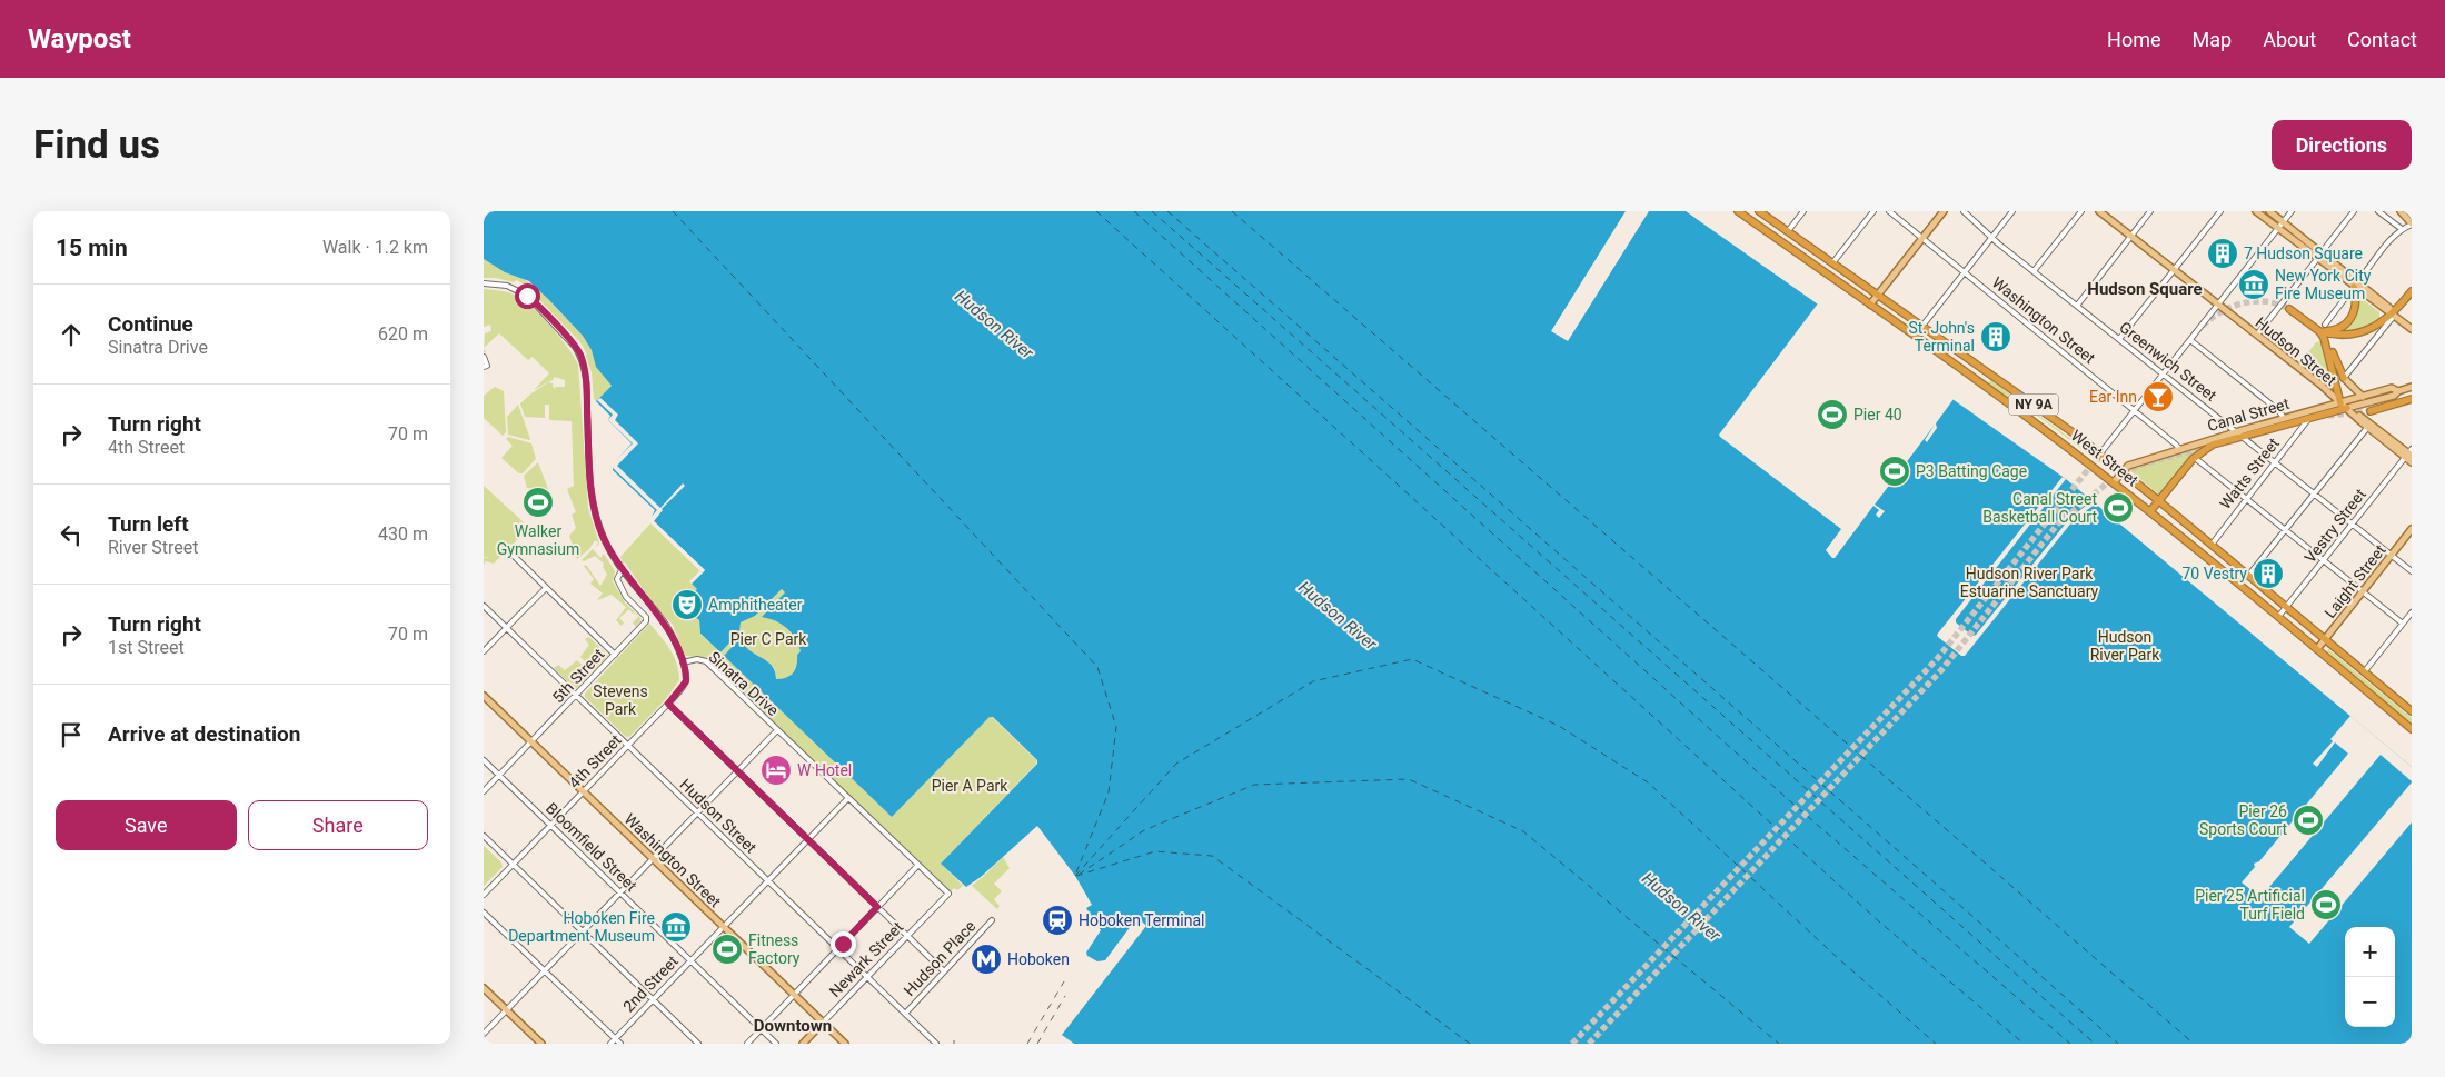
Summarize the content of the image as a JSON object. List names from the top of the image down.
{
  "streets": {
    "highway": ["NY 9A", "Canal Street", "West Street"],
    "main road": [
      "Washington Street",
      "Hudson Street",
      "Laight Street",
      "Newark Street"
    ],
    "street": [
      "Greenwich Street",
      "Watts Street",
      "Vestry Street",
      "5th Street",
      "Sinatra Drive",
      "4th Street",
      "Bloomfield Street",
      "Hudson Place",
      "2nd Street"
    ]
  },
  "crossings": [
    ["Washington Street", "Canal Street"],
    ["Washington Street", "5th Street"],
    ["Washington Street", "4th Street"],
    ["Washington Street", "Newark Street"],
    ["Washington Street", "2nd Street"],
    ["Hudson Street", "Canal Street"],
    ["Hudson Street", "Vestry Street"],
    ["Hudson Street", "5th Street"],
    ["Hudson Street", "4th Street"],
    ["Hudson Street", "Hudson Place"],
    ["Hudson Street", "Newark Street"],
    ["Hudson Street", "2nd Street"],
    ["Greenwich Street", "Canal Street"],
    ["Greenwich Street", "Watts Street"],
    ["Greenwich Street", "Vestry Street"],
    ["Greenwich Street", "Laight Street"],
    ["Canal Street", "West Street"],
    ["Canal Street", "Watts Street"],
    ["West Street", "Watts Street"],
    ["West Street", "Vestry Street"],
    ["West Street", "Laight Street"],
    ["5th Street", "Sinatra Drive"],
    ["5th Street", "Bloomfield Street"],
    ["Sinatra Drive", "4th Street"],
    ["Sinatra Drive", "Newark Street"],
    ["Sinatra Drive", "2nd Street"],
    ["4th Street", "Bloomfield Street"],
    ["Bloomfield Street", "2nd Street"]
  ],
  "districts": ["Hudson Square", "Downtown"],
  "water": ["Hudson River"],
  "parks": [
    "Hudson River Park Estuarine Sanctuary",
    "Hudson River Park",
    "Pier C Park",
    "Stevens Park",
    "Pier A Park"
  ],
  "places": {
    "building": ["7 Hudson Square", "St. John's Terminal", "70 Vestry"],
    "museum": ["New York City Fire Museum", "Hoboken Fire Department Museum"],
    "bar": ["Ear Inn"],
    "sports": [
      "Pier 40",
      "P3 Batting Cage",
      "Walker Gymnasium",
      "Canal Street Basketball Court",
      "Pier 26 Sports Court",
      "Pier 25 Artificial Turf Field",
      "Fitness Factory"
    ],
    "theatre": ["Amphitheater"],
    "hotel": ["W Hotel"],
    "station": ["Hoboken Terminal"],
    "metro station": ["Hoboken"]
  },
  "page": {
    "header": "Waypost",
    "nav": [
      "Home",
      "Map",
      "About",
      "Contact"
    ],
    "buttons": [
      "Directions",
      ["Save", "Share"]
    ],
    "title": "Find us",
    "heading": ["15 min", "Walk · 1.2 km"],
    "list": [
      ["Continue", "Sinatra Drive", "620 m"],
      ["Turn right", "4th Street", "70 m"],
      ["Turn left", "River Street", "430 m"],
      ["Turn right", "1st Street", "70 m"],
      "Arrive at destination"
    ],
    "map_buttons": ["+", "−"]
  }
}
